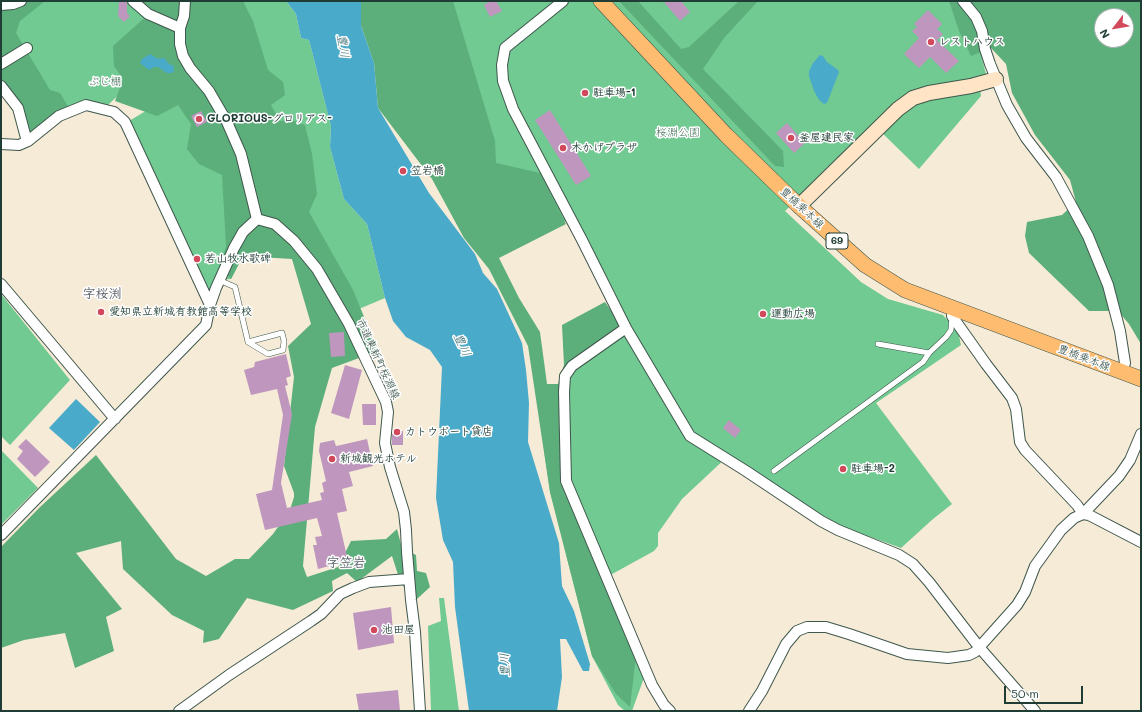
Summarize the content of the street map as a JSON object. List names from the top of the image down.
{
  "streets": {
    "main road": ["豊橋乗本線", "69"],
    "street": ["市道東新町桜淵線"]
  },
  "districts": ["字桜渕", "字笠岩"],
  "water": ["豊川"],
  "parks": ["ぶじ棚", "桜淵公園"],
  "places": [
    "レストハウス",
    "駐車場-1",
    "GLORIOUS-グロリアス-",
    "釜屋建民家",
    "木かげプラザ",
    "笠岩橋",
    "若山牧水歌碑",
    "愛知県立新城有教館高等学校",
    "運動広場",
    "カトウボート貸店",
    "新城観光ホテル",
    "駐車場-2",
    "池田屋"
  ],
  "scale_bar": "50 m",
  "north": "bottom left"
}
